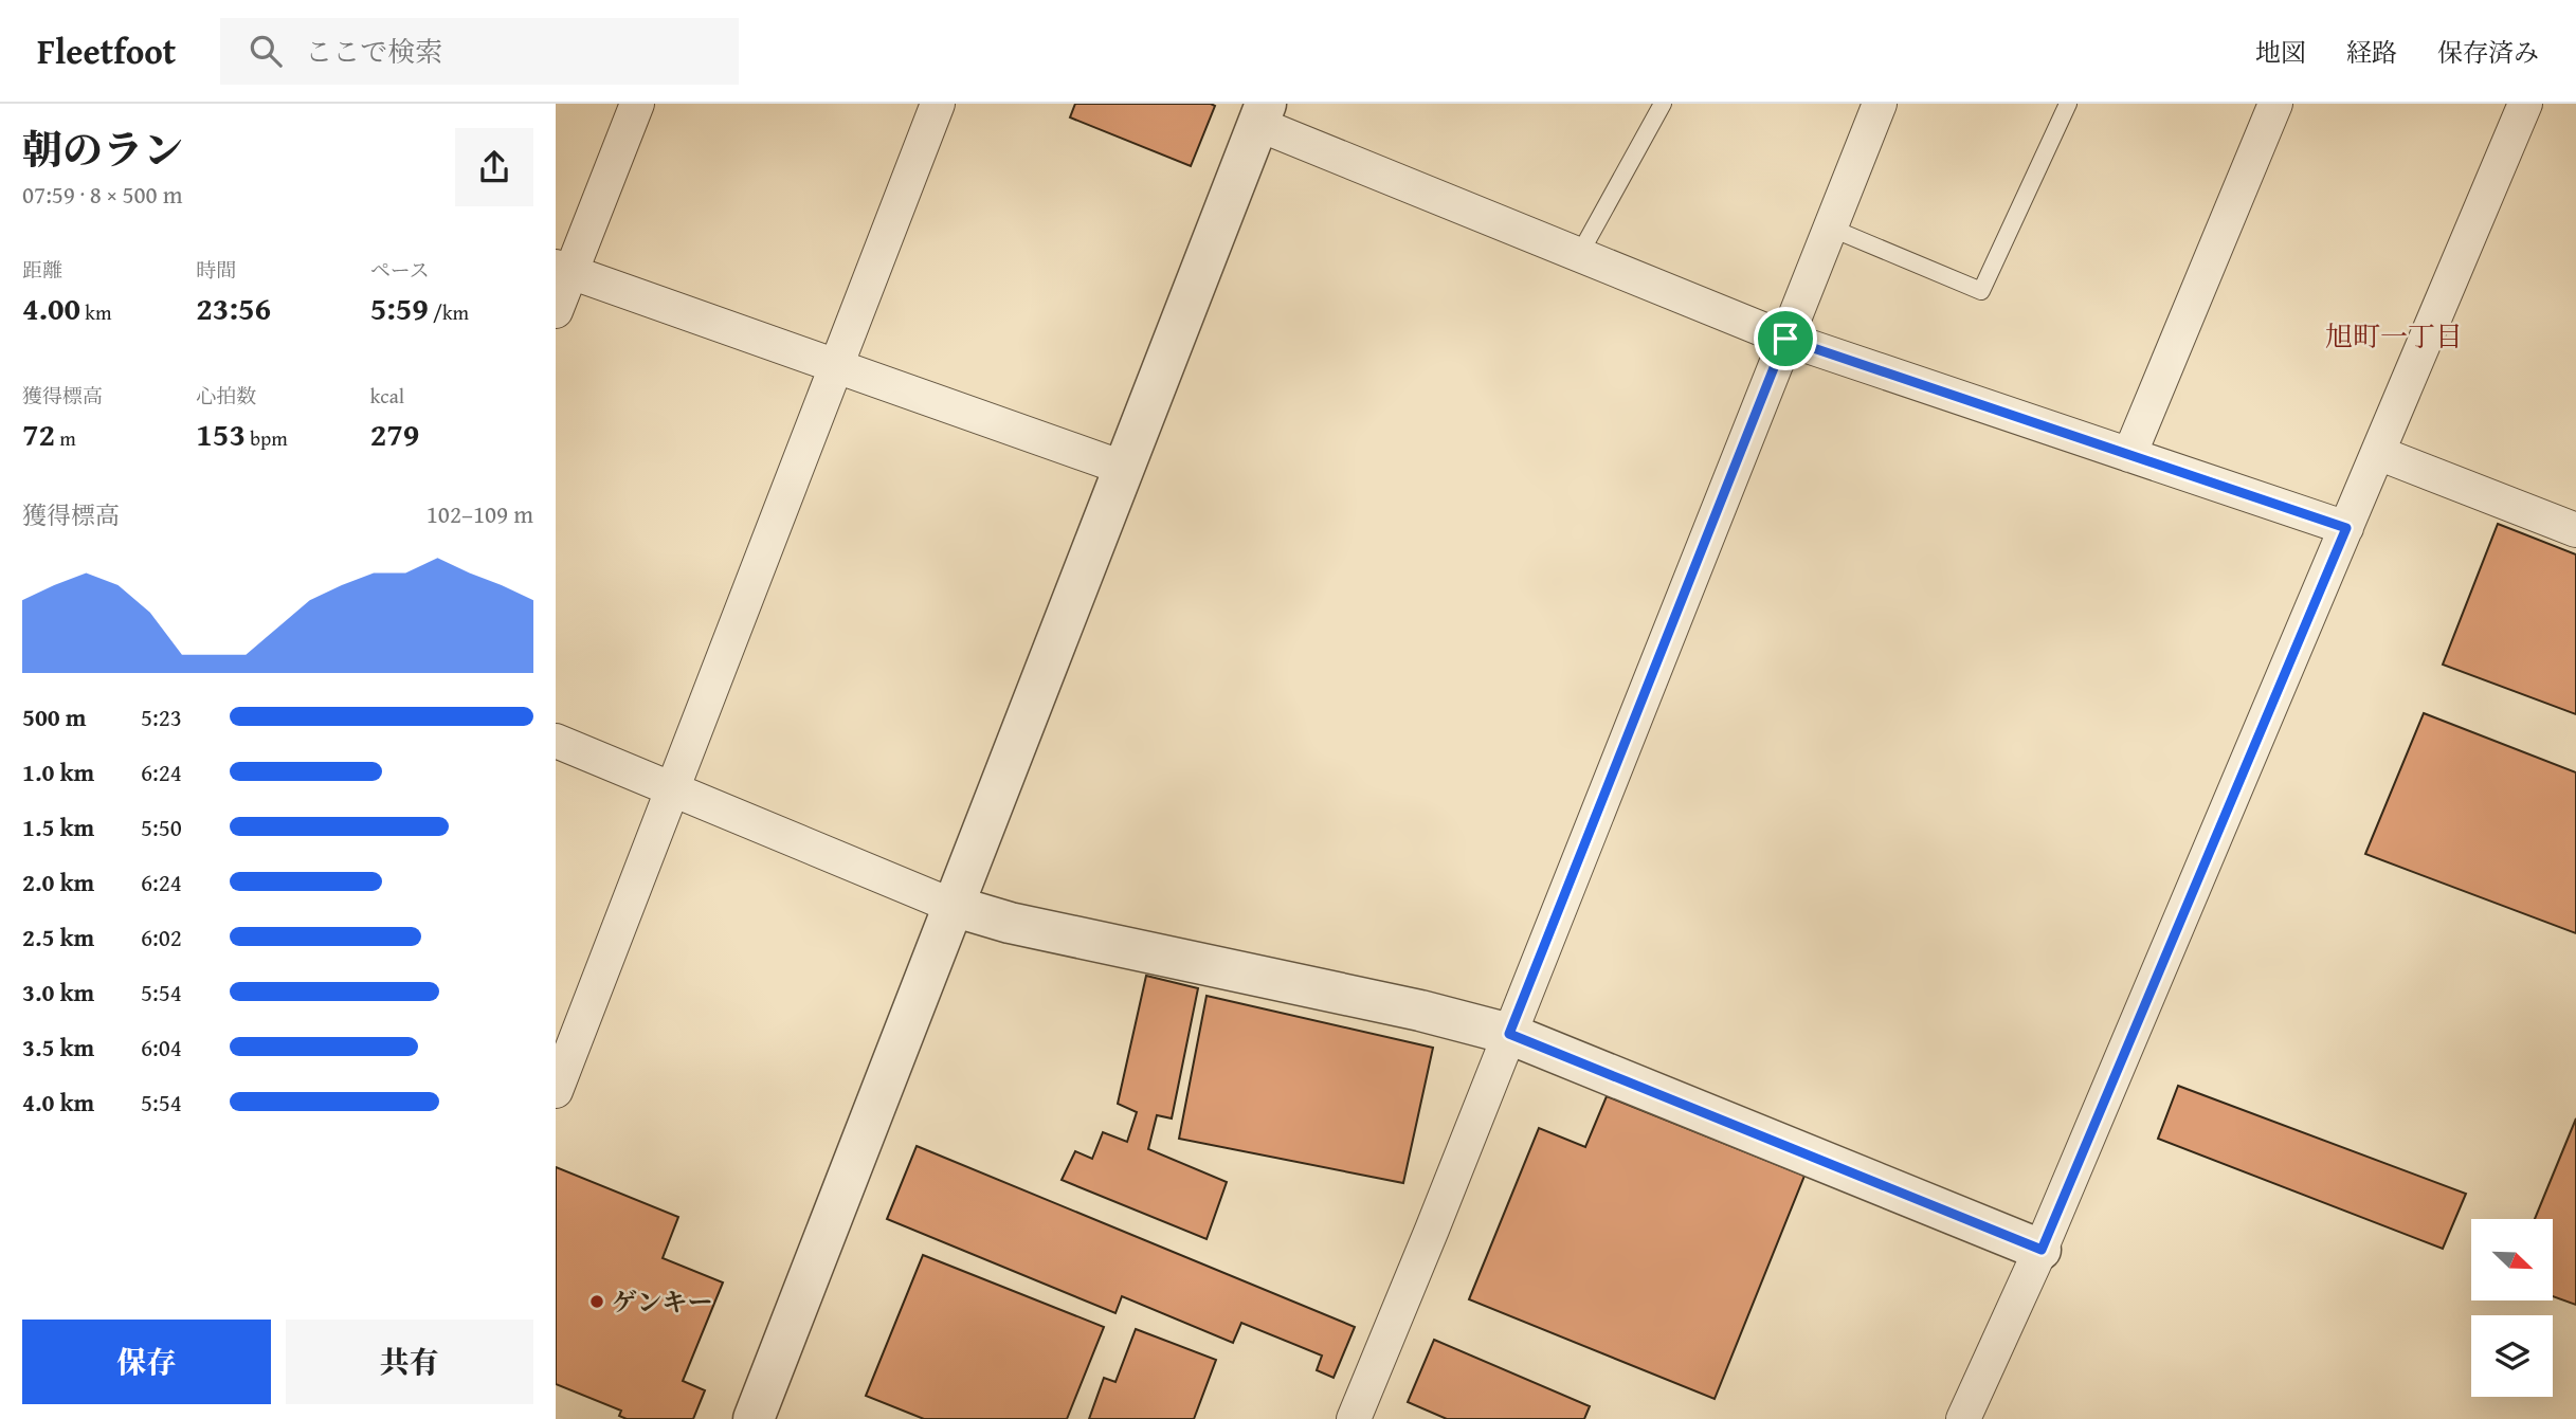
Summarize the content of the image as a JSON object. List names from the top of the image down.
{
  "districts": ["旭町一丁目"],
  "places": ["ゲンキー"],
  "north": "bottom right",
  "page": {
    "header": "Fleetfoot",
    "search": "ここで検索",
    "nav": ["地図", "経路", "保存済み"],
    "heading": ["朝のラン", "07:59 · 8 × 500 m"],
    "stats": [
      ["距離", "4.00 km"],
      ["時間", "23:56"],
      ["ペース", "5:59 /km"],
      ["獲得標高", "72 m"],
      ["心拍数", "153 bpm"],
      ["kcal", "279"]
    ],
    "chart": ["獲得標高", "102–109 m"],
    "list": [
      {
        "name": "500 m",
        "note": "5:23"
      },
      {
        "name": "1.0 km",
        "note": "6:24"
      },
      {
        "name": "1.5 km",
        "note": "5:50"
      },
      {
        "name": "2.0 km",
        "note": "6:24"
      },
      {
        "name": "2.5 km",
        "note": "6:02"
      },
      {
        "name": "3.0 km",
        "note": "5:54"
      },
      {
        "name": "3.5 km",
        "note": "6:04"
      },
      {
        "name": "4.0 km",
        "note": "5:54"
      }
    ],
    "buttons": ["保存", "共有"]
  }
}
